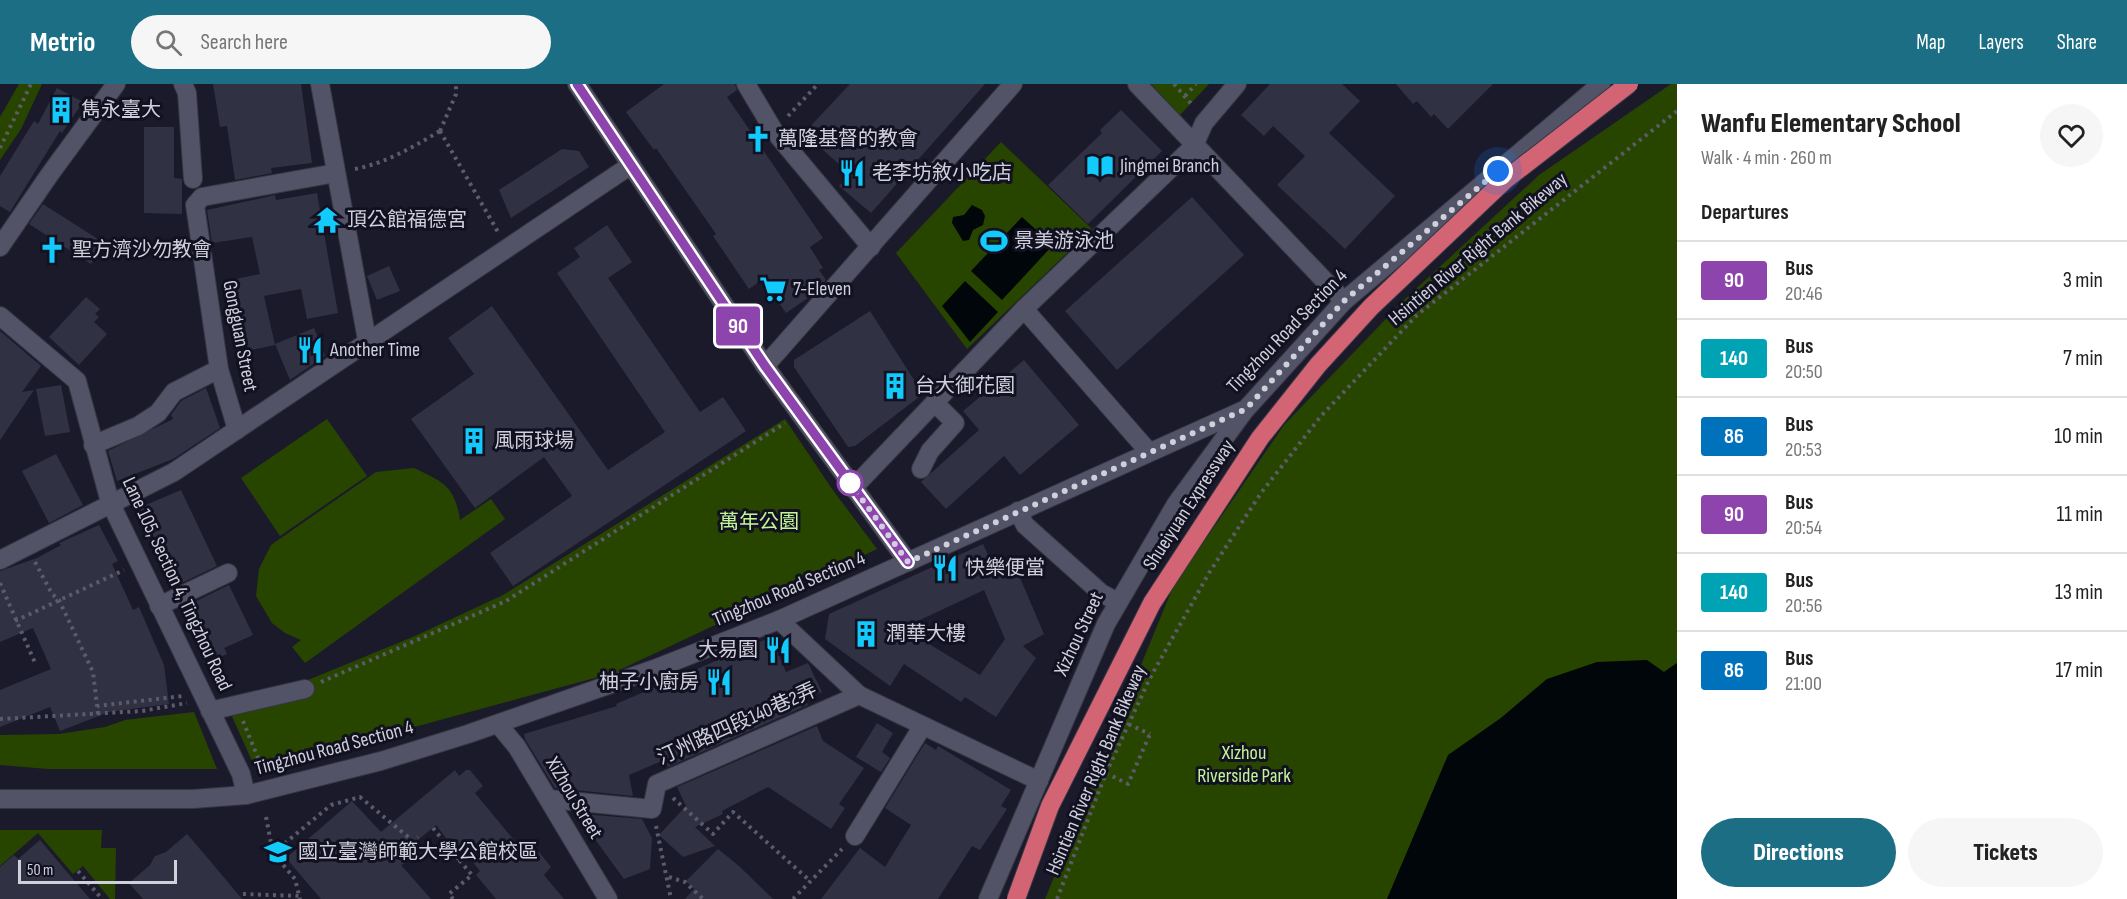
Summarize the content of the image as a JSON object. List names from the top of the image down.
{
  "streets": {
    "highway": ["Shueiyuan Expressway"],
    "street": [
      "Tingzhou Road Section 4",
      "Gongguan Street",
      "Lane 105, Section 4, Tingzhou Road",
      "Xizhou Street",
      "汀州路四段140巷2弄",
      "XiZhou Street"
    ],
    "path": ["Hsintien River Right Bank Bikeway"]
  },
  "crossings": [
    ["Tingzhou Road Section 4", "Lane 105, Section 4, Tingzhou Road"],
    ["Tingzhou Road Section 4", "Xizhou Street"],
    ["Tingzhou Road Section 4", "XiZhou Street"]
  ],
  "parks": ["萬年公園", "Xizhou Riverside Park"],
  "places": {
    "building": [
      "雋永臺大",
      "台大御花園",
      "風雨球場",
      "潤華大樓"
    ],
    "church": ["萬隆基督的教會", "聖方濟沙勿教會"],
    "library": ["Jingmei Branch"],
    "restaurant": [
      "老李坊敘小吃店",
      "Another Time",
      "快樂便當",
      "大易園",
      "柚子小廚房"
    ],
    "temple": ["頂公館福德宮"],
    "sports": ["景美游泳池"],
    "supermarket": ["7-Eleven"],
    "school or university": ["國立臺灣師範大學公館校區"]
  },
  "lines": ["bus line 90"],
  "scale_bar": "50 m",
  "page": {
    "header": "Metrio",
    "search": "Search here",
    "nav": ["Map", "Layers", "Share"],
    "on_map": "90",
    "heading": [
      ["Wanfu Elementary School", "Walk · 4 min · 260 m"],
      "Departures"
    ],
    "list": [
      {
        "mark": "90",
        "name": "Bus",
        "note": "20:46",
        "value": "3 min"
      },
      {
        "mark": "140",
        "name": "Bus",
        "note": "20:50",
        "value": "7 min"
      },
      {
        "mark": "86",
        "name": "Bus",
        "note": "20:53",
        "value": "10 min"
      },
      {
        "mark": "90",
        "name": "Bus",
        "note": "20:54",
        "value": "11 min"
      },
      {
        "mark": "140",
        "name": "Bus",
        "note": "20:56",
        "value": "13 min"
      },
      {
        "mark": "86",
        "name": "Bus",
        "note": "21:00",
        "value": "17 min"
      }
    ],
    "buttons": ["Directions", "Tickets"],
    "scale": "50 m"
  }
}
